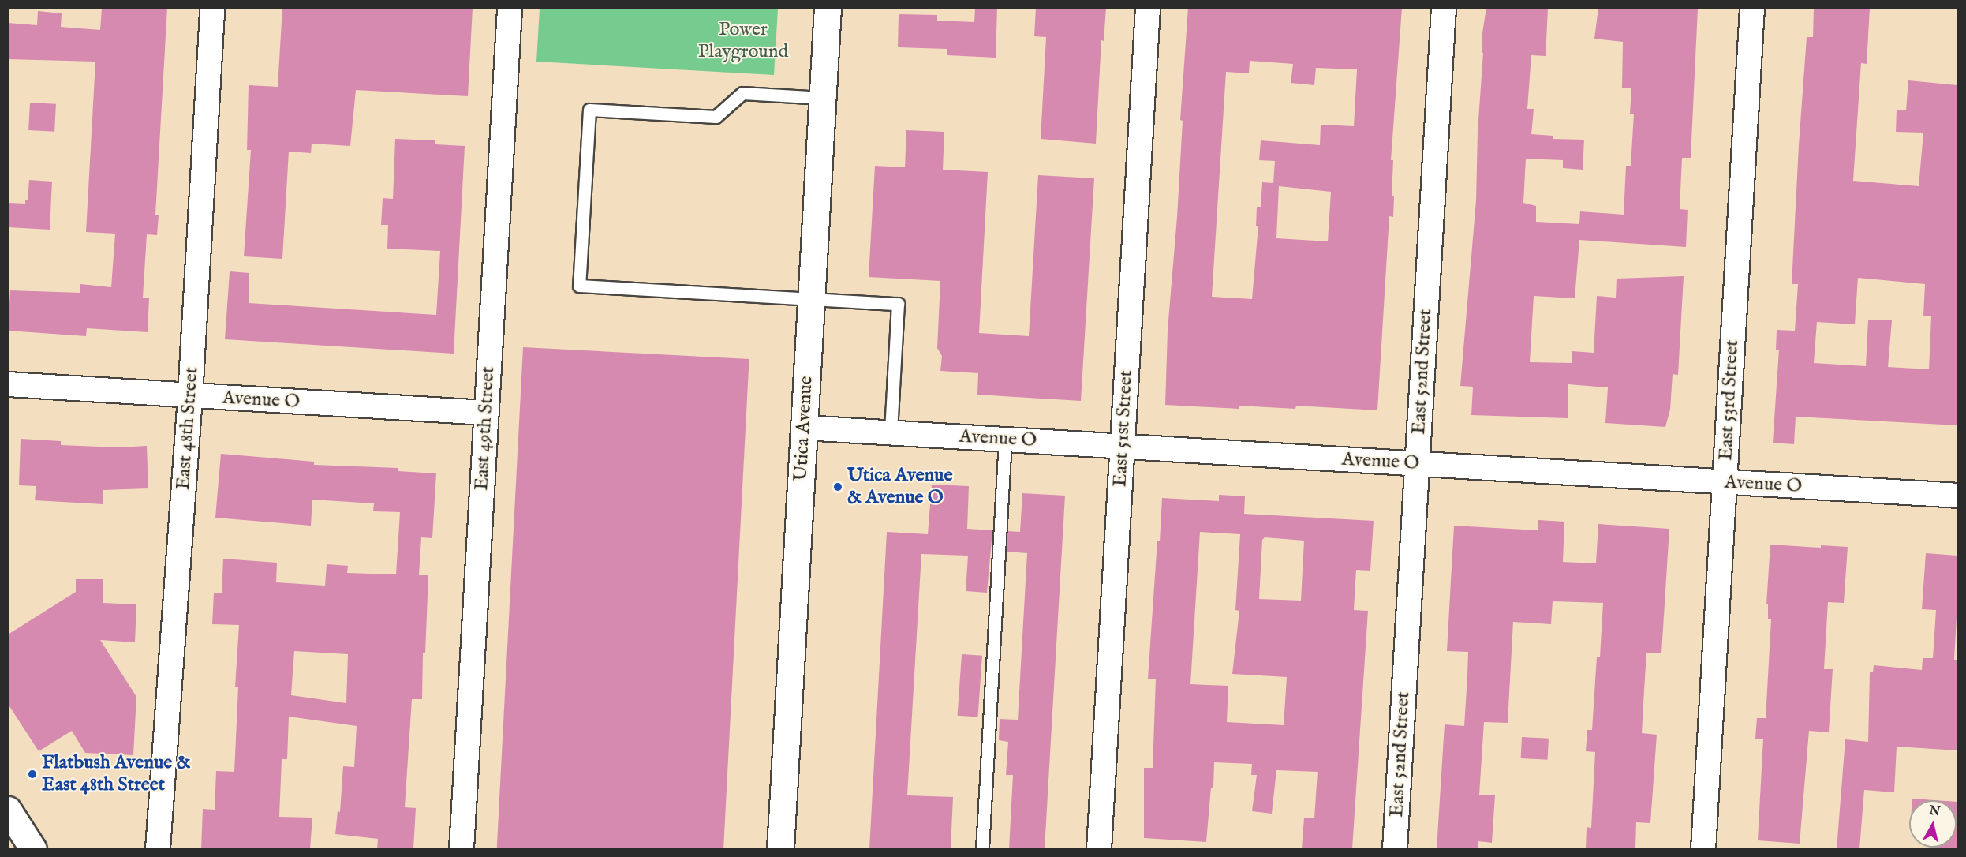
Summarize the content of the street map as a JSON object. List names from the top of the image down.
{
  "streets": {
    "main road": ["Utica Avenue"],
    "street": [
      "East 52nd Street",
      "Avenue O",
      "East 53rd Street",
      "East 48th Street",
      "East 49th Street",
      "East 51st Street"
    ]
  },
  "crossings": [
    ["East 52nd Street", "Avenue O"],
    ["Avenue O", "East 53rd Street"],
    ["Avenue O", "East 48th Street"],
    ["Avenue O", "East 49th Street"],
    ["Avenue O", "Utica Avenue"],
    ["Avenue O", "East 51st Street"]
  ],
  "parks": ["Power Playground"],
  "places": ["Utica Avenue & Avenue O", "Flatbush Avenue & East 48th Street"],
  "north": "top"
}
